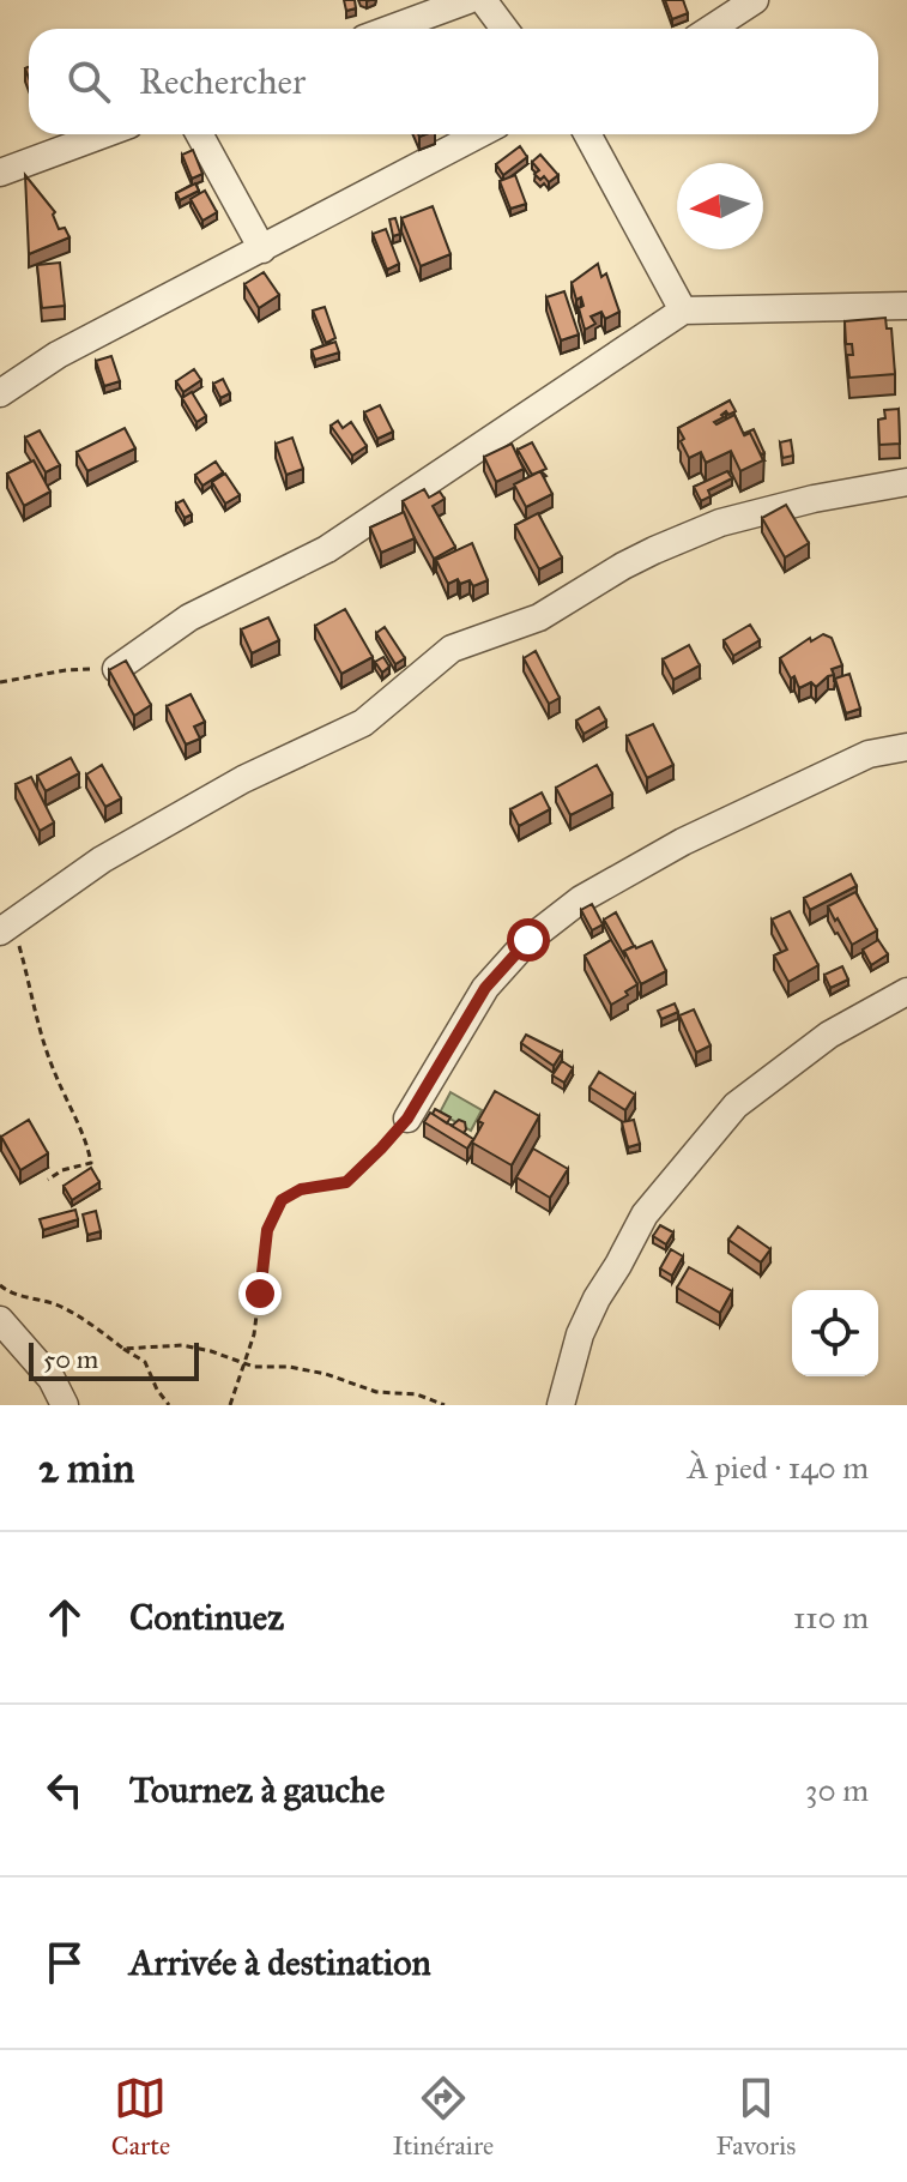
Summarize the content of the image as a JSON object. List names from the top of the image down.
{
  "scale_bar": "50 m",
  "north": "left",
  "page": {
    "search": "Rechercher",
    "scale": "50 m",
    "heading": ["2 min", "À pied · 140 m"],
    "list": [
      ["Continuez", "110 m"],
      ["Tournez à gauche", "30 m"],
      "Arrivée à destination"
    ],
    "nav": ["Carte", "Itinéraire", "Favoris"]
  }
}
